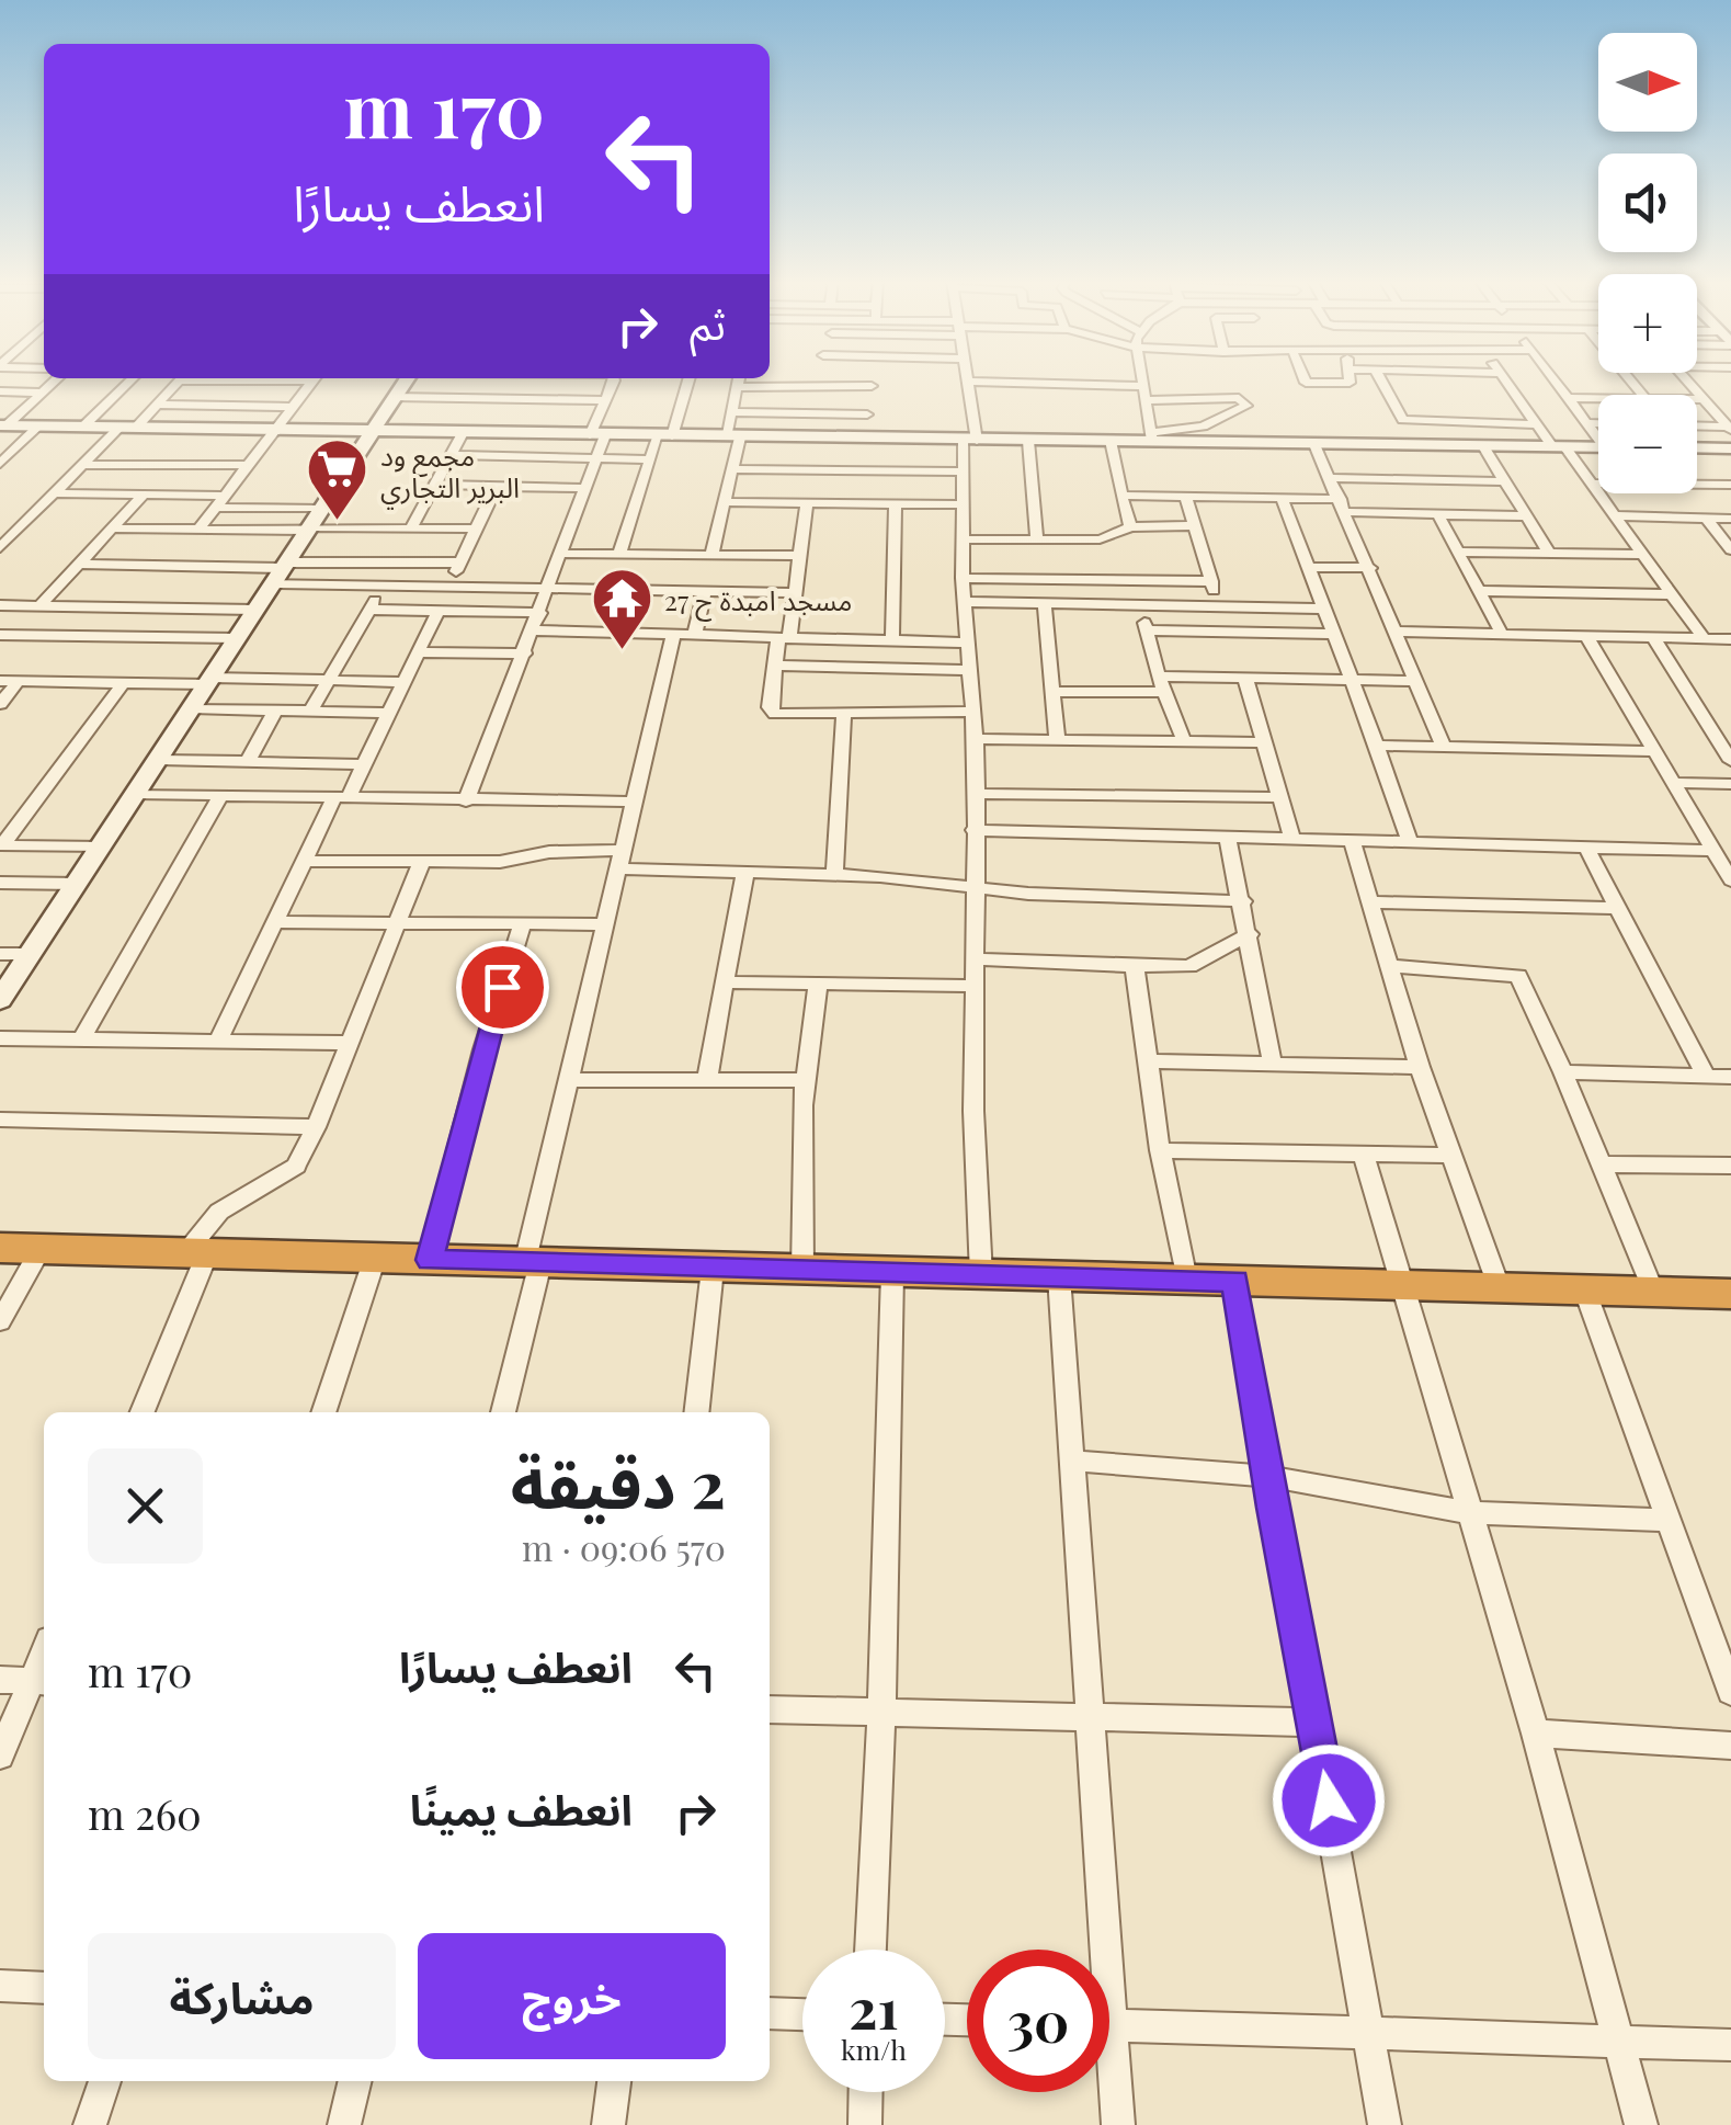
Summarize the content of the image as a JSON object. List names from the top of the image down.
{
  "places": {
    "supermarket": ["مجمع ود البرير التجاري"],
    "temple": ["مسجد امبدة ح 27"]
  },
  "north": "right",
  "page": {
    "map_buttons": ["+", "−"],
    "turn": ["170 m", "انعطف يسارًا"],
    "then": "ثم",
    "heading": ["2 دقيقة", "570 m · 09:06"],
    "list": [
      {
        "name": "انعطف يسارًا",
        "value": "170 m"
      },
      {
        "name": "انعطف يمينًا",
        "value": "260 m"
      }
    ],
    "buttons": ["خروج", "مشاركة"],
    "speed": "21 km/h",
    "limit": "30"
  }
}
